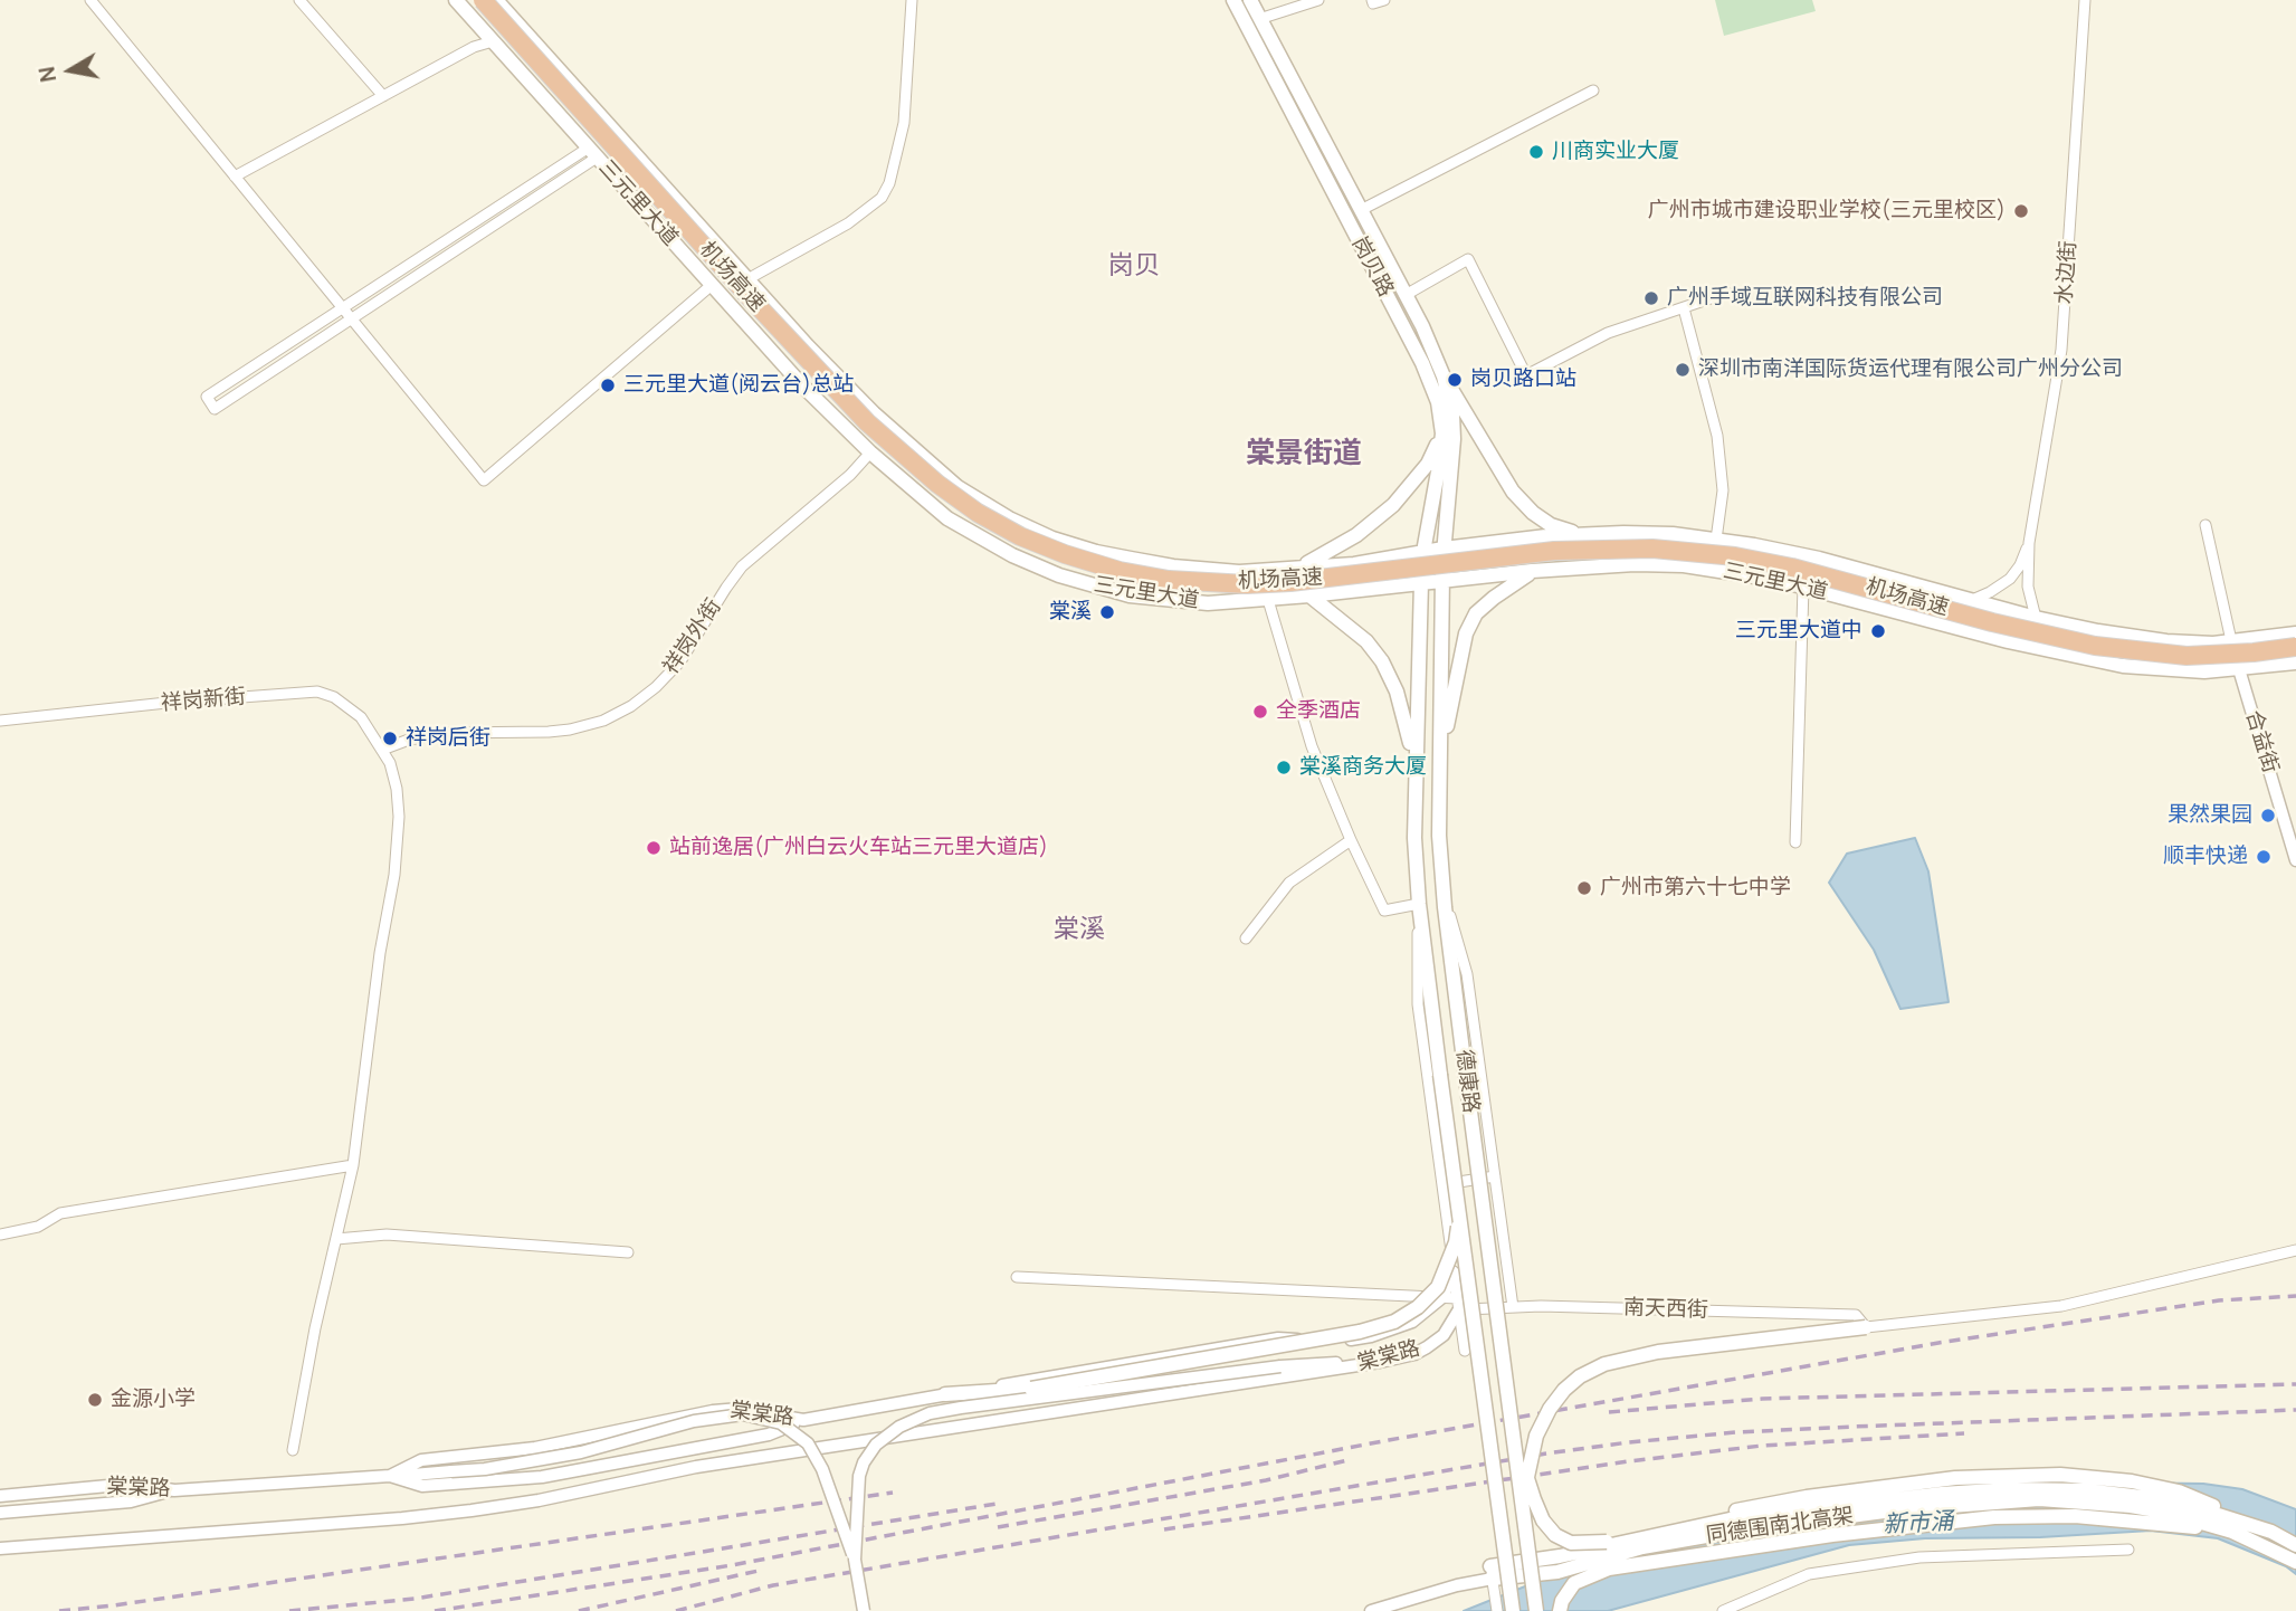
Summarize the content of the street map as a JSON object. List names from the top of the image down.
{
  "streets": {
    "highway": ["机场高速"],
    "main road": [
      "三元里大道",
      "岗贝路",
      "德康路",
      "同德围南北高架"
    ],
    "street": [
      "水边街",
      "祥岗外街",
      "祥岗新街",
      "合益街",
      "南天西街",
      "棠棠路"
    ]
  },
  "crossings": [
    ["三元里大道", "岗贝路"],
    ["三元里大道", "祥岗外街"],
    ["三元里大道", "合益街"],
    ["三元里大道", "德康路"],
    ["岗贝路", "德康路"],
    ["祥岗外街", "祥岗新街"],
    ["南天西街", "棠棠路"]
  ],
  "districts": ["岗贝", "棠景街道", "棠溪"],
  "water": ["新市涌"],
  "places": [
    "川商实业大厦",
    "广州市城市建设职业学校(三元里校区)",
    "广州手域互联网科技有限公司",
    "深圳市南洋国际货运代理有限公司广州分公司",
    "岗贝路口站",
    "三元里大道(阅云台)总站",
    "棠溪",
    "三元里大道中",
    "全季酒店",
    "祥岗后街",
    "棠溪商务大厦",
    "果然果园",
    "站前逸居(广州白云火车站三元里大道店)",
    "顺丰快递",
    "广州市第六十七中学",
    "金源小学"
  ],
  "north": "left"
}
